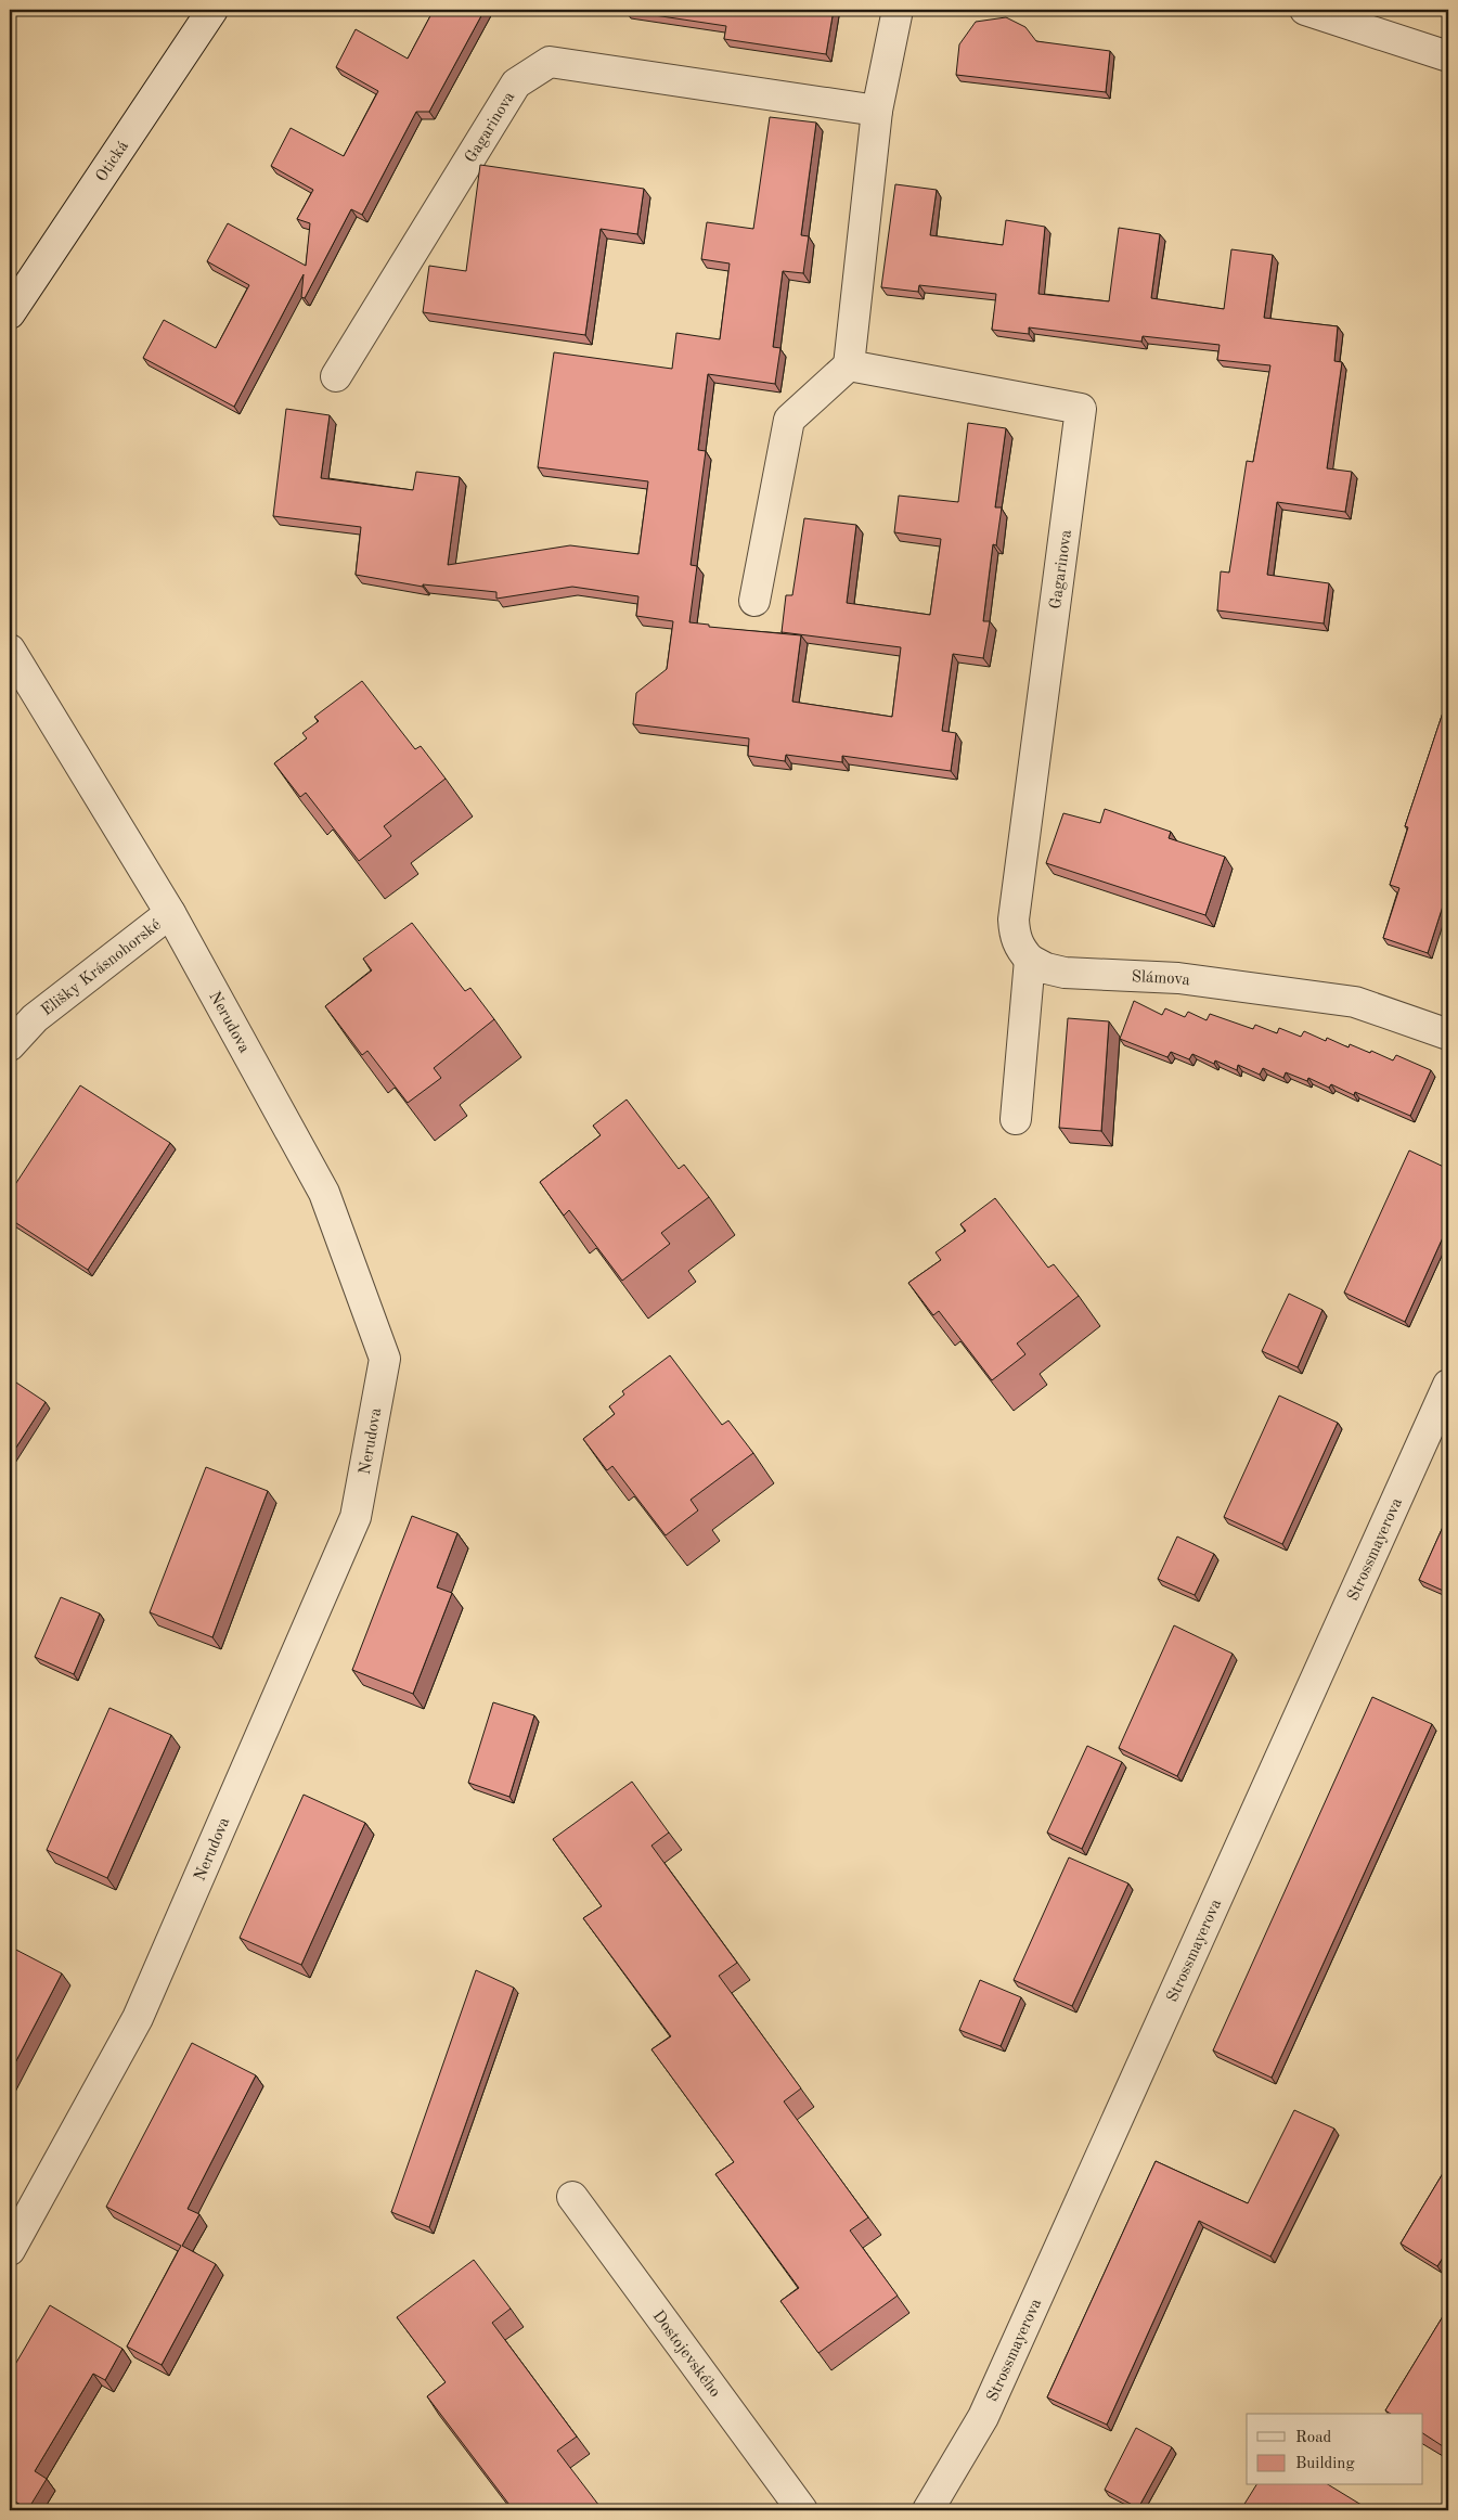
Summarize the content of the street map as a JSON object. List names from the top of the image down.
{
  "streets": {
    "street": [
      "Gagarinova",
      "Otická",
      "Elišky Krásnohorské",
      "Slámova",
      "Nerudova",
      "Strossmayerova",
      "Dostojevského"
    ]
  },
  "crossings": [
    ["Gagarinova", "Slámova"],
    ["Elišky Krásnohorské", "Nerudova"]
  ],
  "legend": ["Road", "Building"]
}
